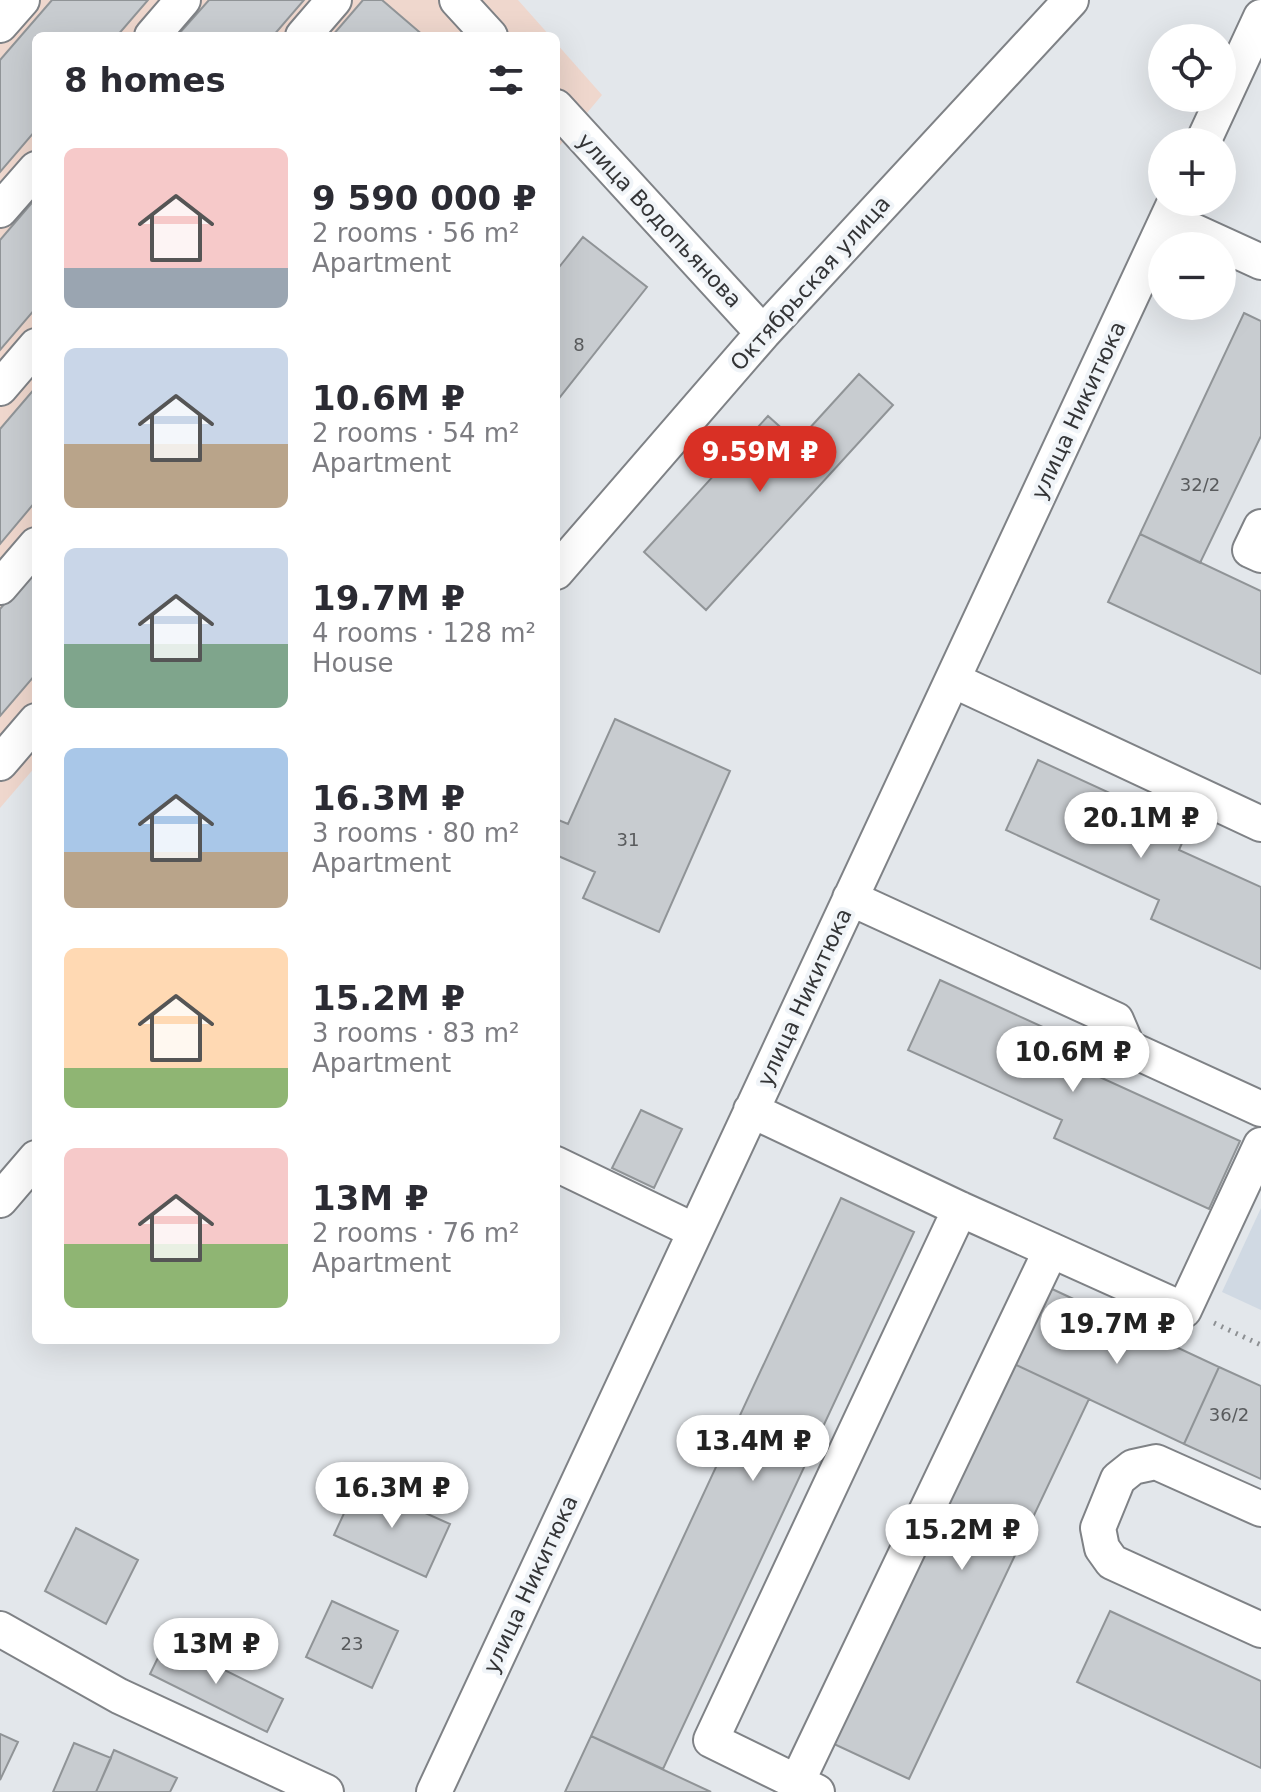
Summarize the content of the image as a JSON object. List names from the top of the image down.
{
  "streets": {
    "street": ["улица Водопьянова", "Октябрьская улица", "улица Никитюка"]
  },
  "crossings": [
    ["улица Водопьянова", "Октябрьская улица"]
  ],
  "house_numbers": [
    "8",
    "32/2",
    "31",
    "36/2",
    "23"
  ],
  "page": {
    "map_buttons": ["+", "−"],
    "heading": "8 homes",
    "list": [
      {
        "name": "9 590 000 ₽",
        "note": "2 rooms · 56 m² · Apartment"
      },
      {
        "name": "10.6M ₽",
        "note": "2 rooms · 54 m² · Apartment"
      },
      {
        "name": "19.7M ₽",
        "note": "4 rooms · 128 m² · House"
      },
      {
        "name": "16.3M ₽",
        "note": "3 rooms · 80 m² · Apartment"
      },
      {
        "name": "15.2M ₽",
        "note": "3 rooms · 83 m² · Apartment"
      },
      {
        "name": "13M ₽",
        "note": "2 rooms · 76 m² · Apartment"
      }
    ],
    "price": [
      "9.59M ₽",
      "20.1M ₽",
      "10.6M ₽",
      "19.7M ₽",
      "13.4M ₽",
      "16.3M ₽",
      "15.2M ₽",
      "13M ₽"
    ]
  }
}
